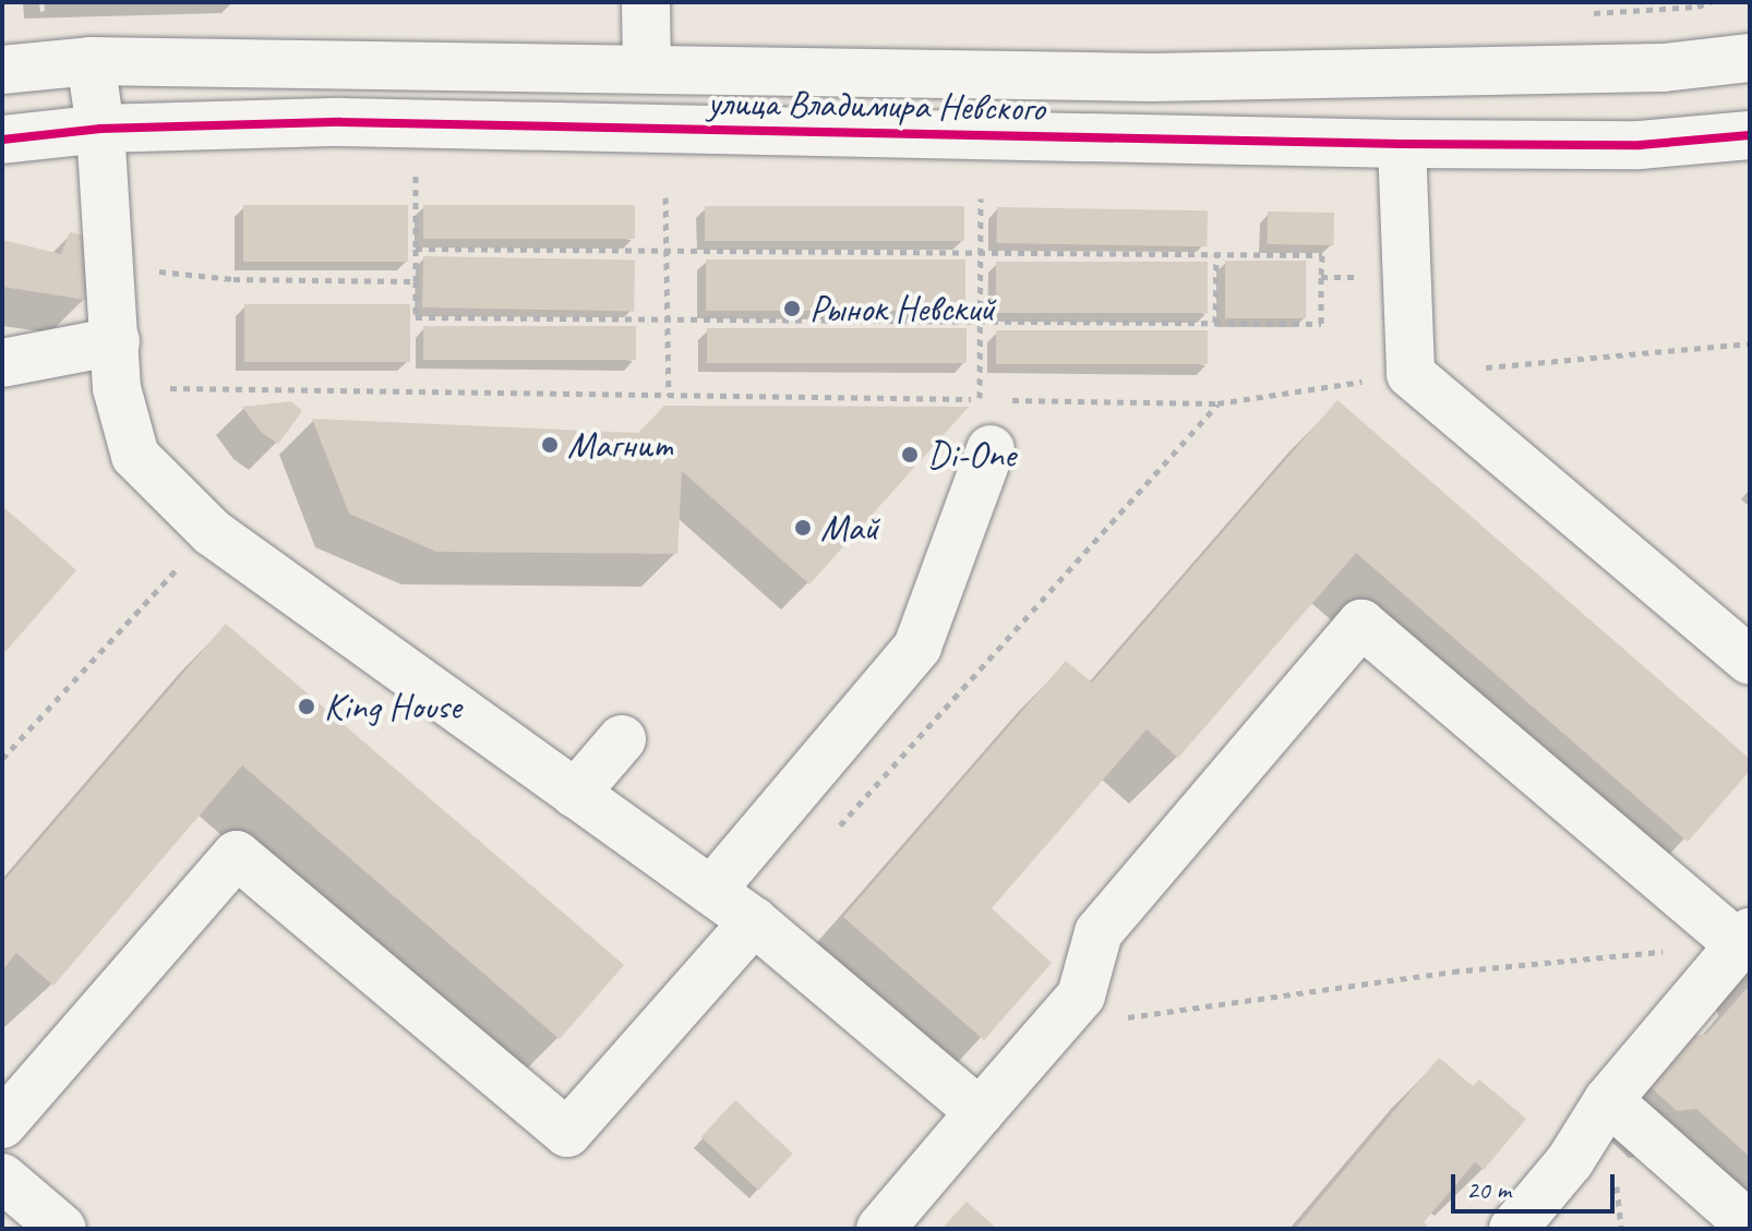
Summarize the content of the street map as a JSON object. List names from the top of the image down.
{
  "streets": {
    "street": ["улица Владимира Невского"]
  },
  "places": [
    "Рынок Невский",
    "Магнит",
    "Di-One",
    "Май",
    "King House"
  ],
  "scale_bar": "20 m"
}
